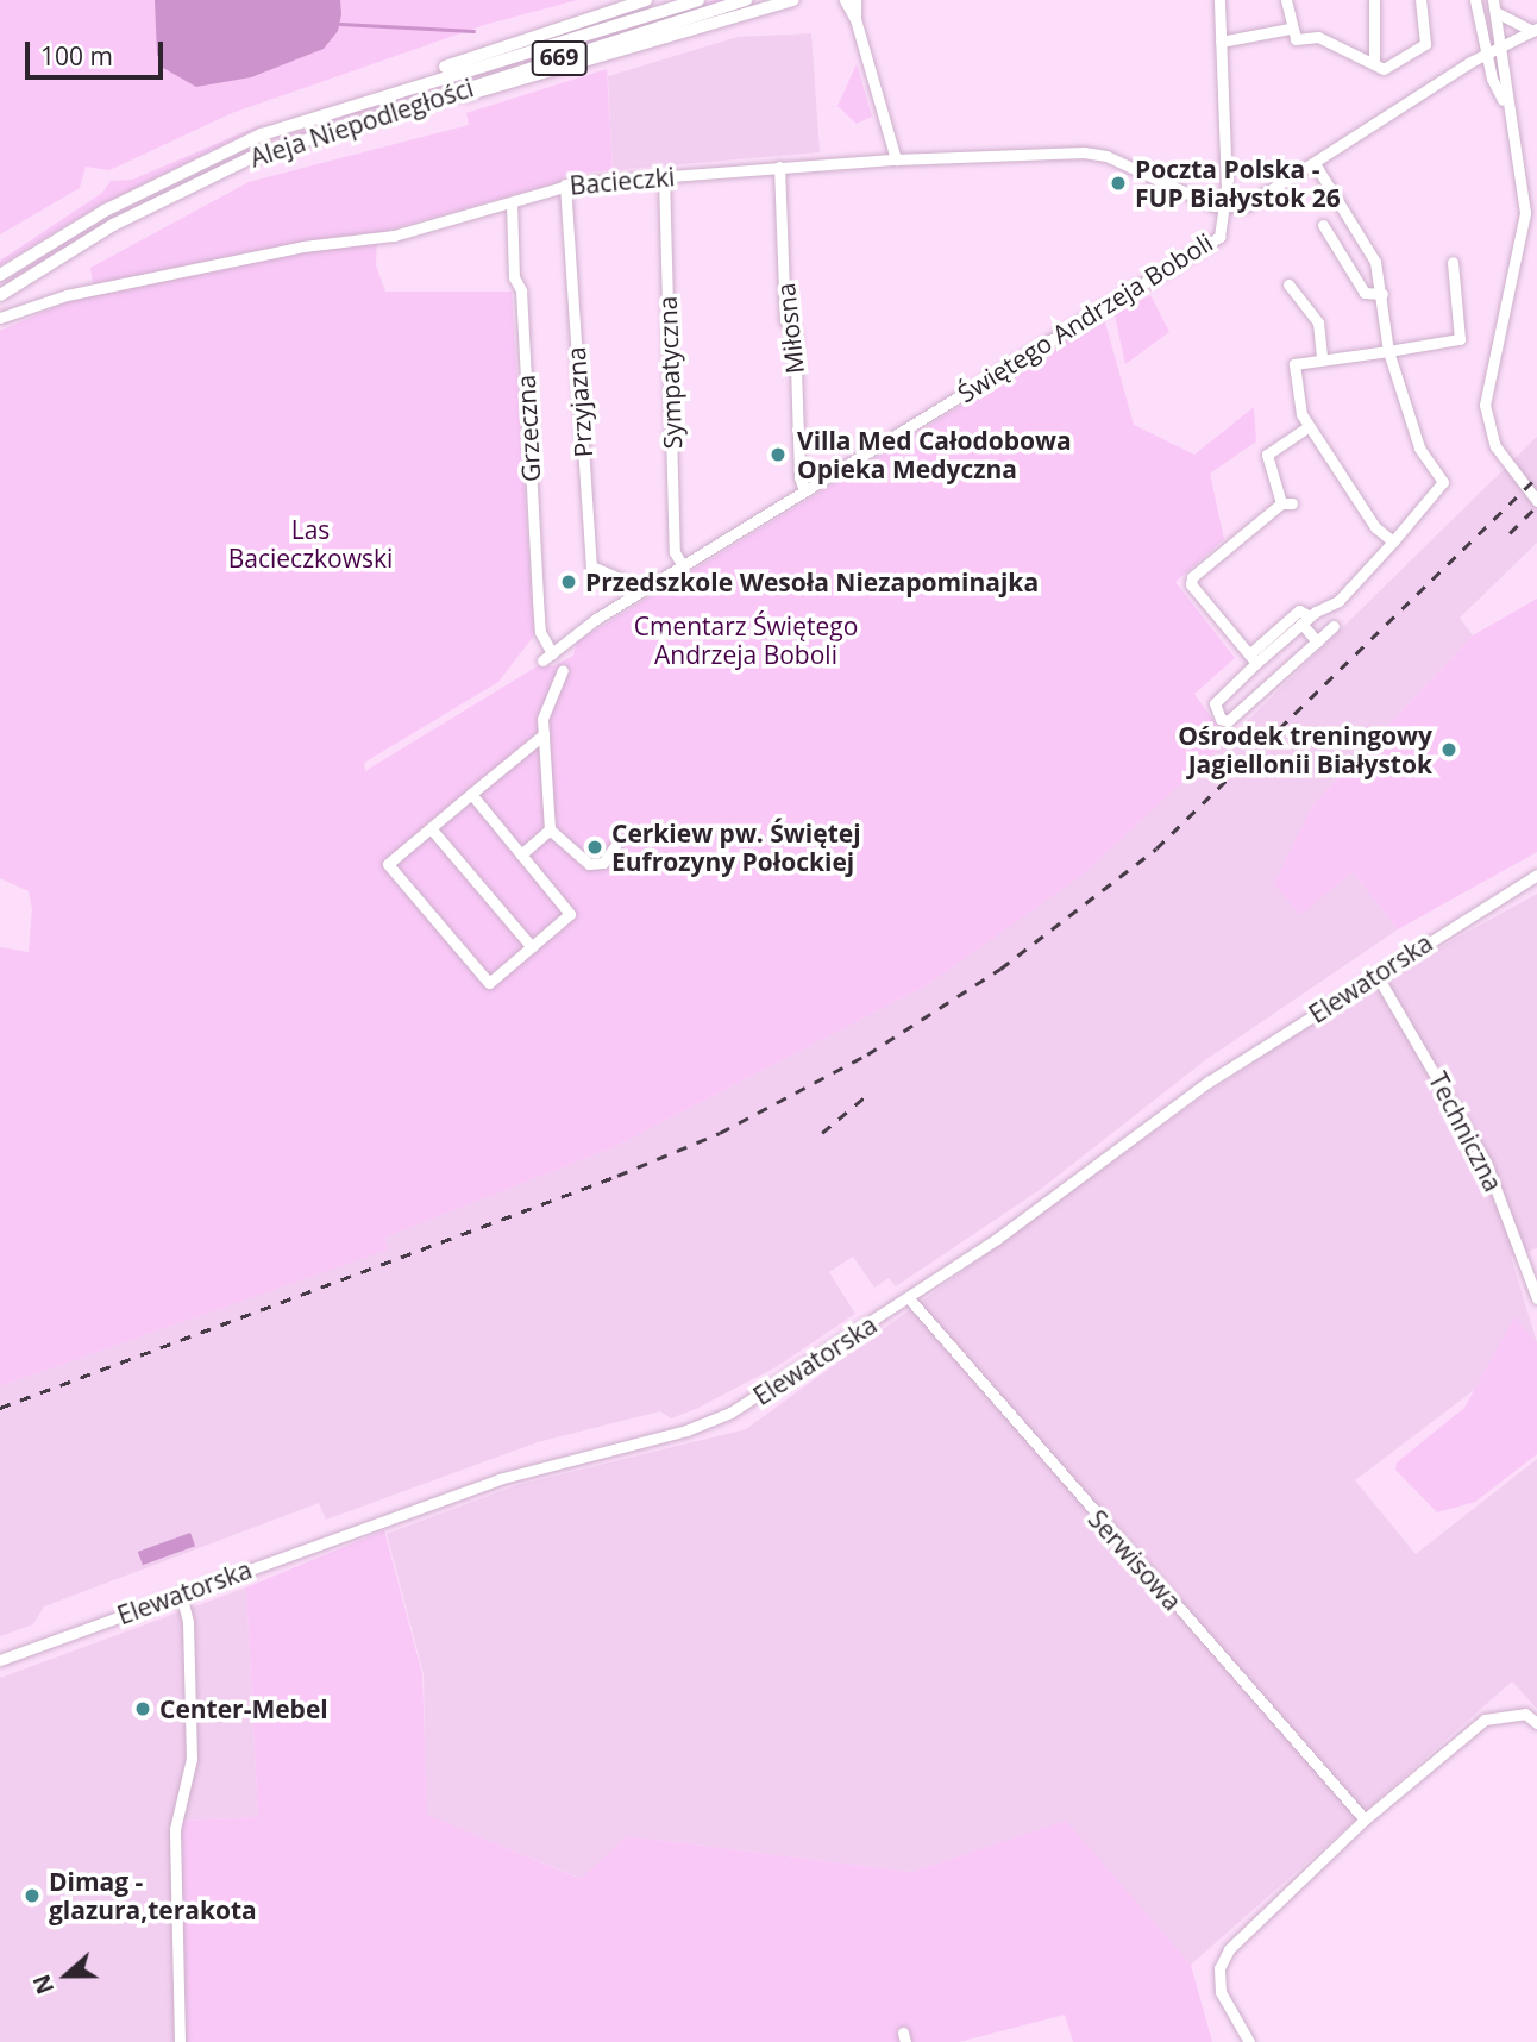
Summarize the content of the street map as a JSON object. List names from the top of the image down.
{
  "streets": {
    "main road": ["669", "Aleja Niepodległości"],
    "street": [
      "Bacieczki",
      "Świętego Andrzeja Boboli",
      "Miłosna",
      "Sympatyczna",
      "Przyjazna",
      "Grzeczna",
      "Elewatorska",
      "Techniczna",
      "Serwisowa"
    ]
  },
  "crossings": [
    ["Bacieczki", "Świętego Andrzeja Boboli"],
    ["Bacieczki", "Miłosna"],
    ["Bacieczki", "Sympatyczna"],
    ["Bacieczki", "Przyjazna"],
    ["Bacieczki", "Grzeczna"],
    ["Świętego Andrzeja Boboli", "Miłosna"],
    ["Świętego Andrzeja Boboli", "Sympatyczna"],
    ["Świętego Andrzeja Boboli", "Przyjazna"],
    ["Świętego Andrzeja Boboli", "Grzeczna"],
    ["Elewatorska", "Techniczna"],
    ["Elewatorska", "Serwisowa"]
  ],
  "parks": ["Las Bacieczkowski", "Cmentarz Świętego Andrzeja Boboli"],
  "places": [
    "Poczta Polska - FUP Białystok 26",
    "Villa Med Całodobowa Opieka Medyczna",
    "Przedszkole Wesoła Niezapominajka",
    "Ośrodek treningowy Jagiellonii Białystok",
    "Cerkiew pw. Świętej Eufrozyny Połockiej",
    "Center-Mebel",
    "Dimag - glazura,terakota"
  ],
  "scale_bar": "100 m",
  "north": "left"
}
